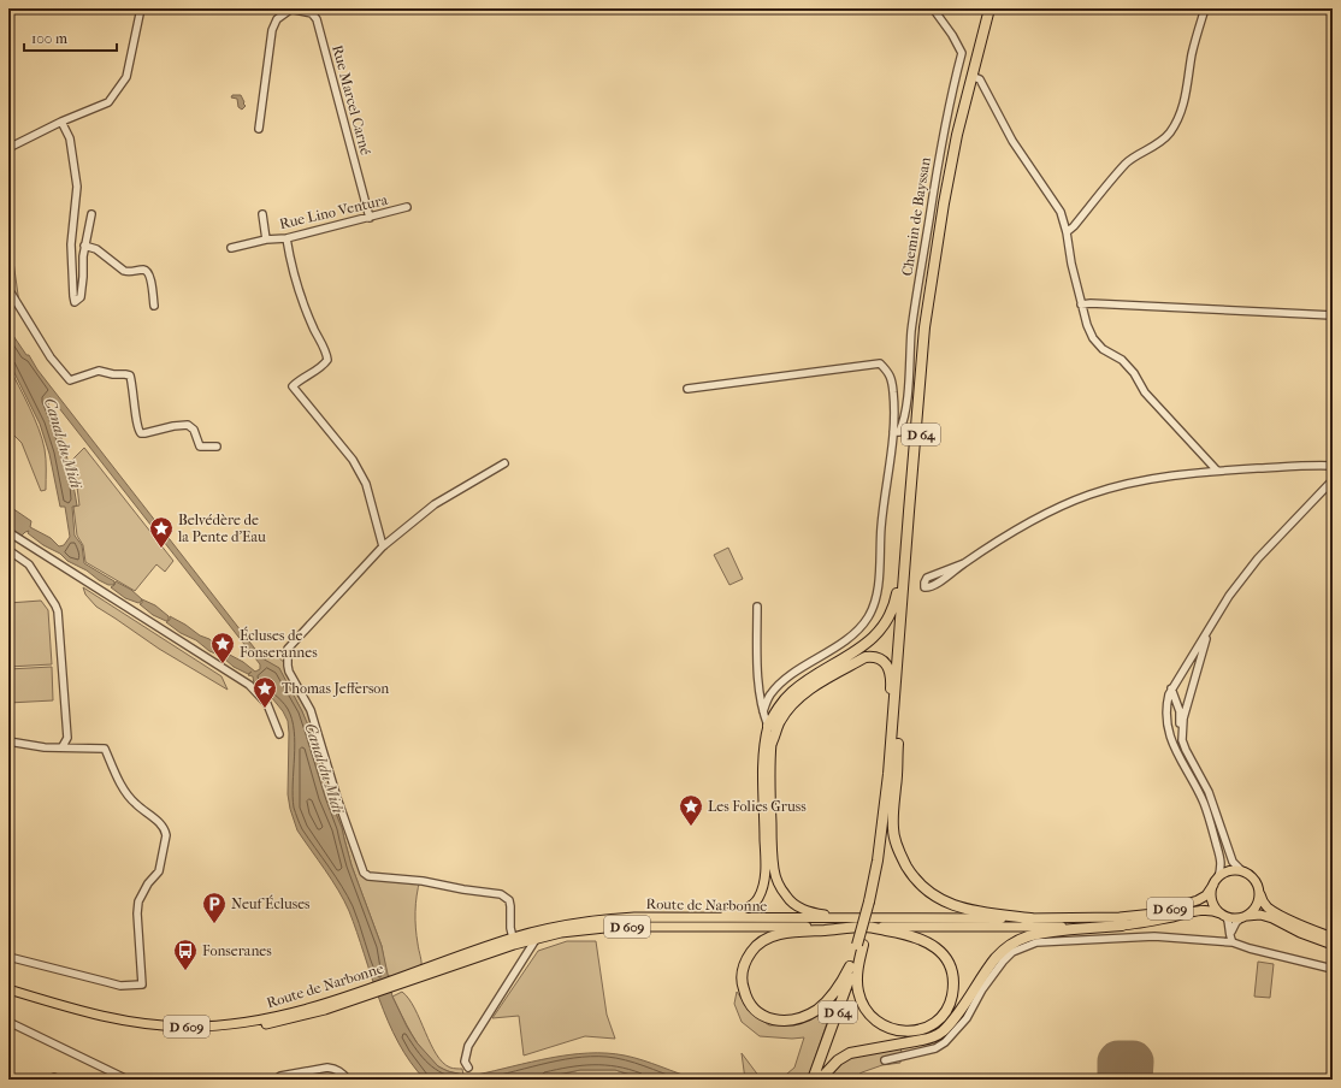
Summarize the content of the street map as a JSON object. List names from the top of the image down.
{
  "streets": {
    "highway": ["D 64"],
    "main road": ["Route de Narbonne", "D 609"],
    "street": ["Rue Marcel Carné", "Rue Lino Ventura", "Chemin de Bayssan"]
  },
  "crossings": [
    ["Rue Marcel Carné", "Rue Lino Ventura"]
  ],
  "water": ["Canal du Midi"],
  "places": {
    "place": [
      "Belvédère de la Pente d'Eau",
      "Écluses de Fonserannes",
      "Thomas Jefferson",
      "Les Folies Gruss"
    ],
    "parking": ["Neuf Écluses"],
    "bus stop": ["Fonseranes"]
  },
  "scale_bar": "100 m"
}
